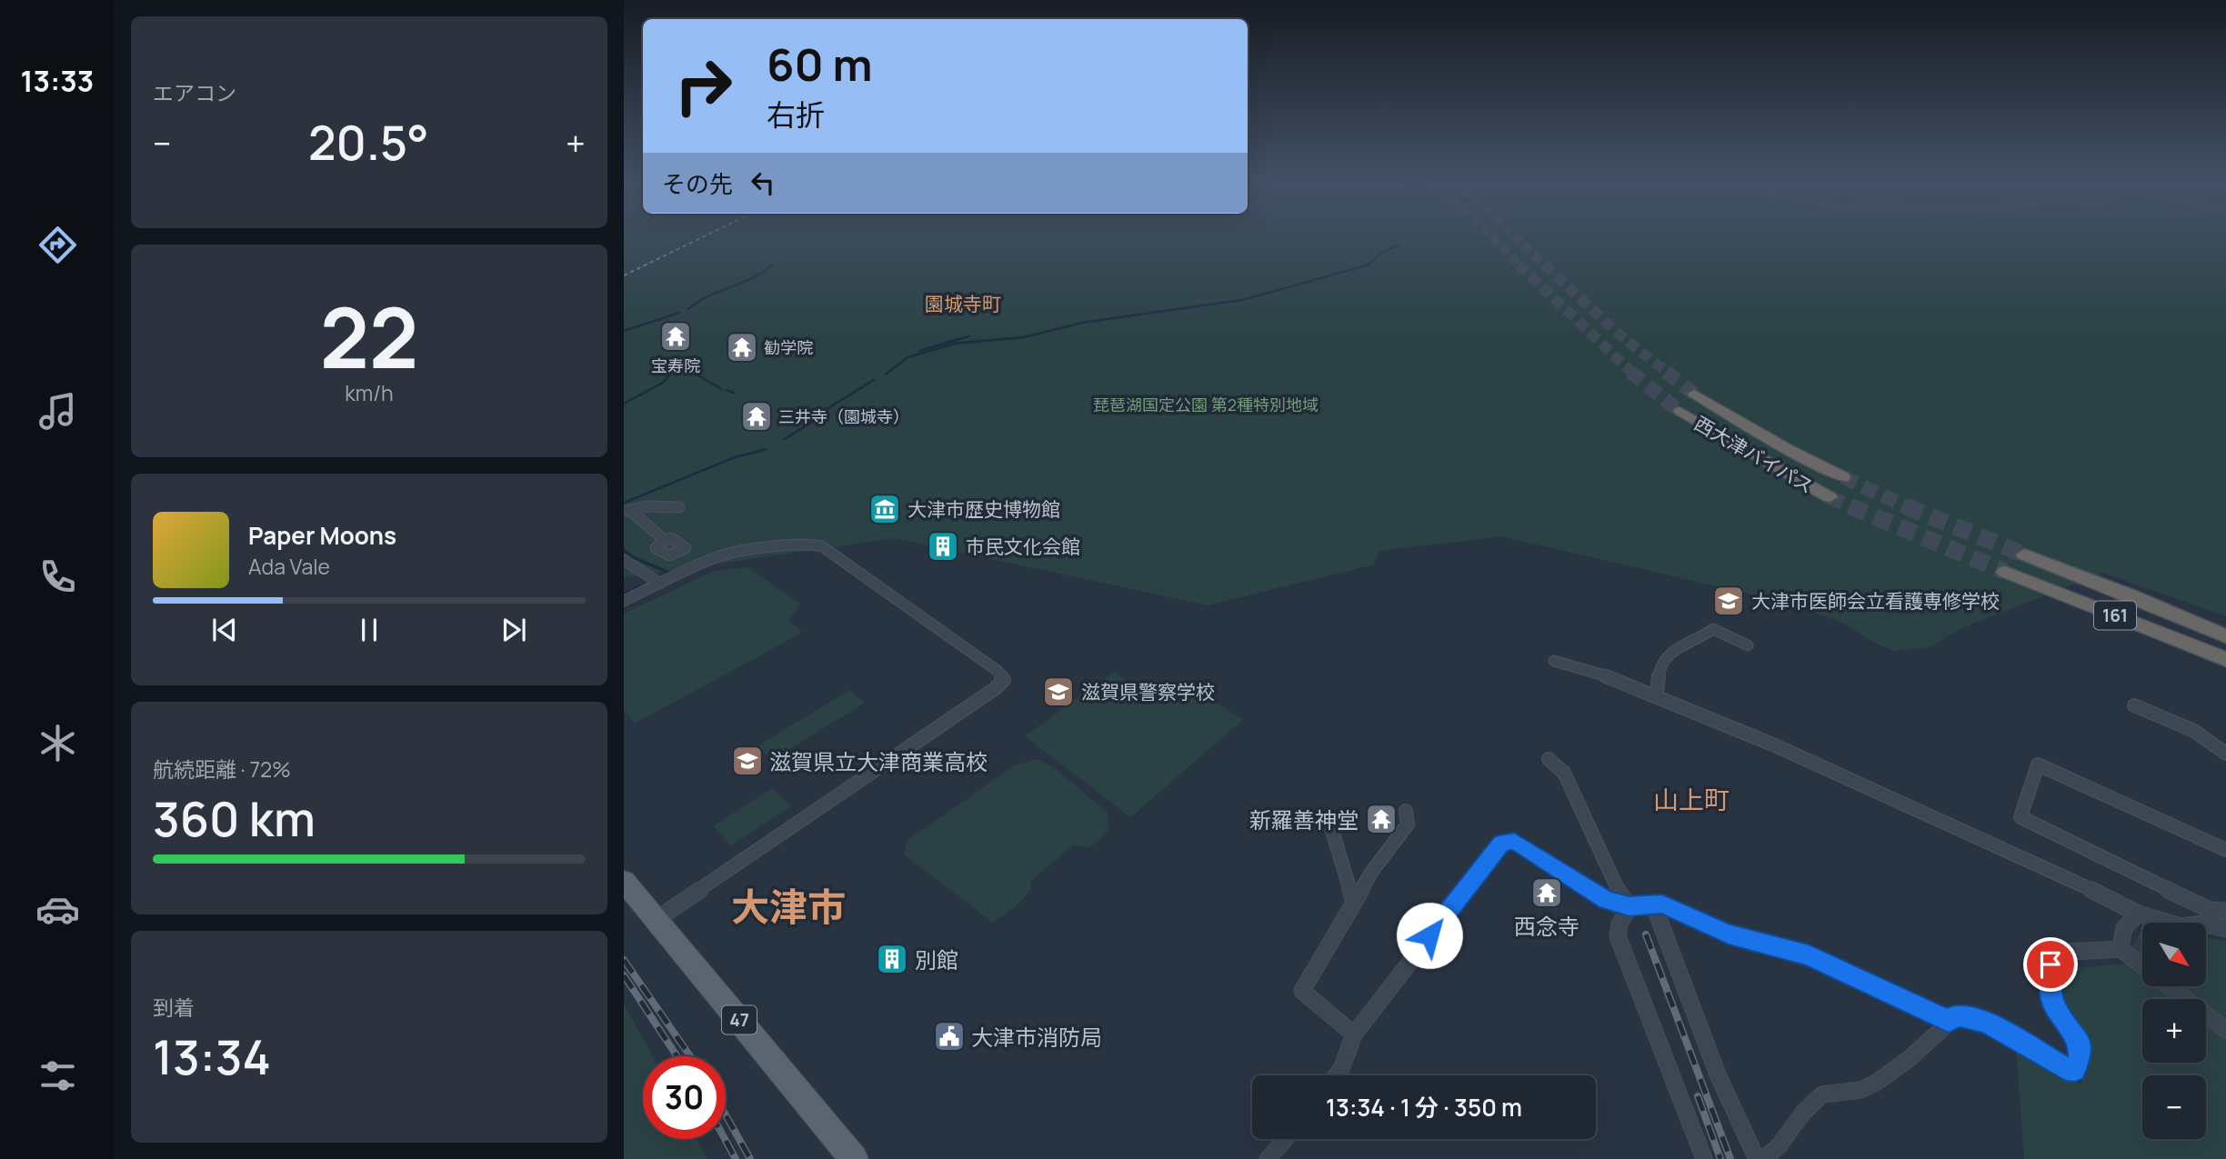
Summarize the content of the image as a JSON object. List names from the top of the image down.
{
  "streets": {
    "highway": ["西大津バイパス", "161"],
    "main road": ["47"]
  },
  "districts": ["園城寺町", "山上町", "大津市"],
  "parks": ["琵琶湖国定公園 第2種特別地域"],
  "places": {
    "temple": [
      "宝寿院",
      "勧学院",
      "三井寺（園城寺）",
      "新羅善神堂",
      "西念寺"
    ],
    "museum": ["大津市歴史博物館"],
    "building": ["市民文化会館", "別館"],
    "school or university": ["大津市医師会立看護専修学校", "滋賀県警察学校", "滋賀県立大津商業高校"],
    "public building": ["大津市消防局"]
  },
  "north": "bottom right",
  "page": {
    "tabs": "13:33",
    "tile": [
      "エアコン",
      ["22", "km/h"],
      ["航続距離 · 72%", "360 km"],
      ["到着", "13:34"]
    ],
    "turn": ["60 m", "右折"],
    "heat": ["−", "20.5°", "+"],
    "then": "その先",
    "song": ["Paper Moons", "Ada Vale"],
    "map_buttons": ["+", "−"],
    "limit": "30",
    "trip": "13:34 · 1 分 · 350 m"
  }
}
